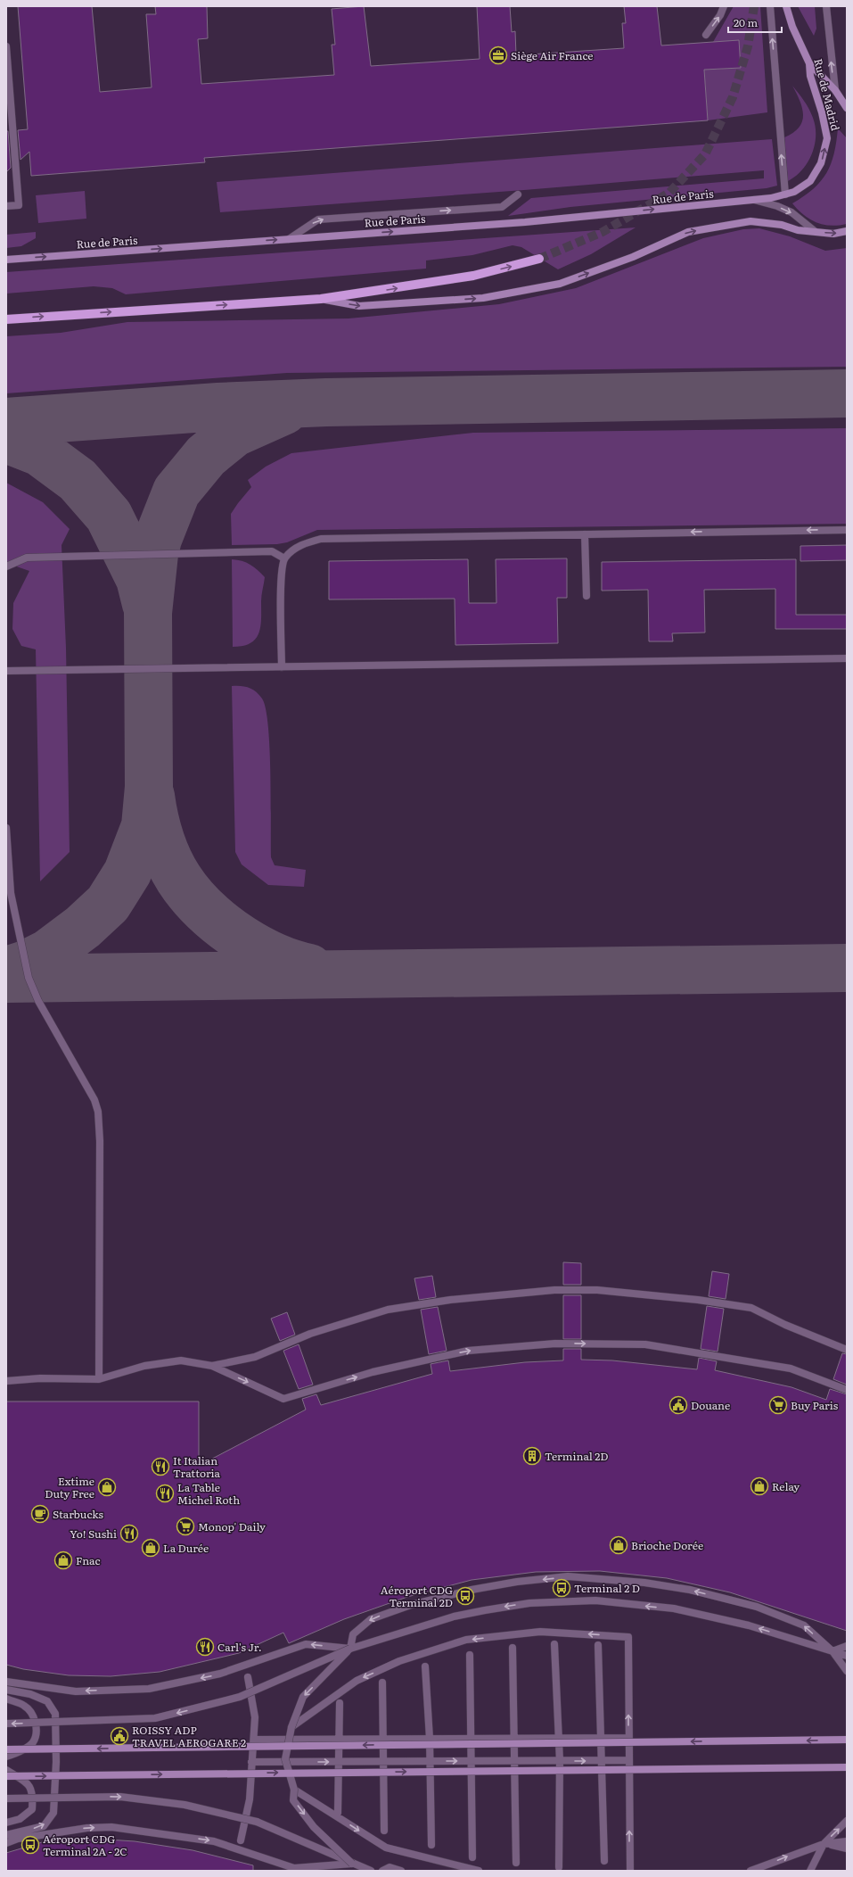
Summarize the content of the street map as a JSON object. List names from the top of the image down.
{
  "streets": {
    "main road": ["Rue de Madrid", "Rue de Paris"]
  },
  "crossings": [
    ["Rue de Madrid", "Rue de Paris"]
  ],
  "one_way": ["Rue de Madrid"],
  "places": {
    "office": ["Siège Air France"],
    "public building": ["Douane", "ROISSY ADP TRAVEL AEROGARE 2"],
    "supermarket": ["Buy Paris", "Monop' Daily"],
    "building": ["Terminal 2D"],
    "restaurant": [
      "It Italian Trattoria",
      "La Table Michel Roth",
      "Yo! Sushi",
      "Carl's Jr."
    ],
    "shop": [
      "Relay",
      "Extime Duty Free",
      "Brioche Dorée",
      "La Durée",
      "Fnac"
    ],
    "cafe": ["Starbucks"],
    "bus stop": ["Terminal 2 D", "Aéroport CDG Terminal 2D", "Aéroport CDG Terminal 2A - 2C"]
  },
  "scale_bar": "20 m"
}
